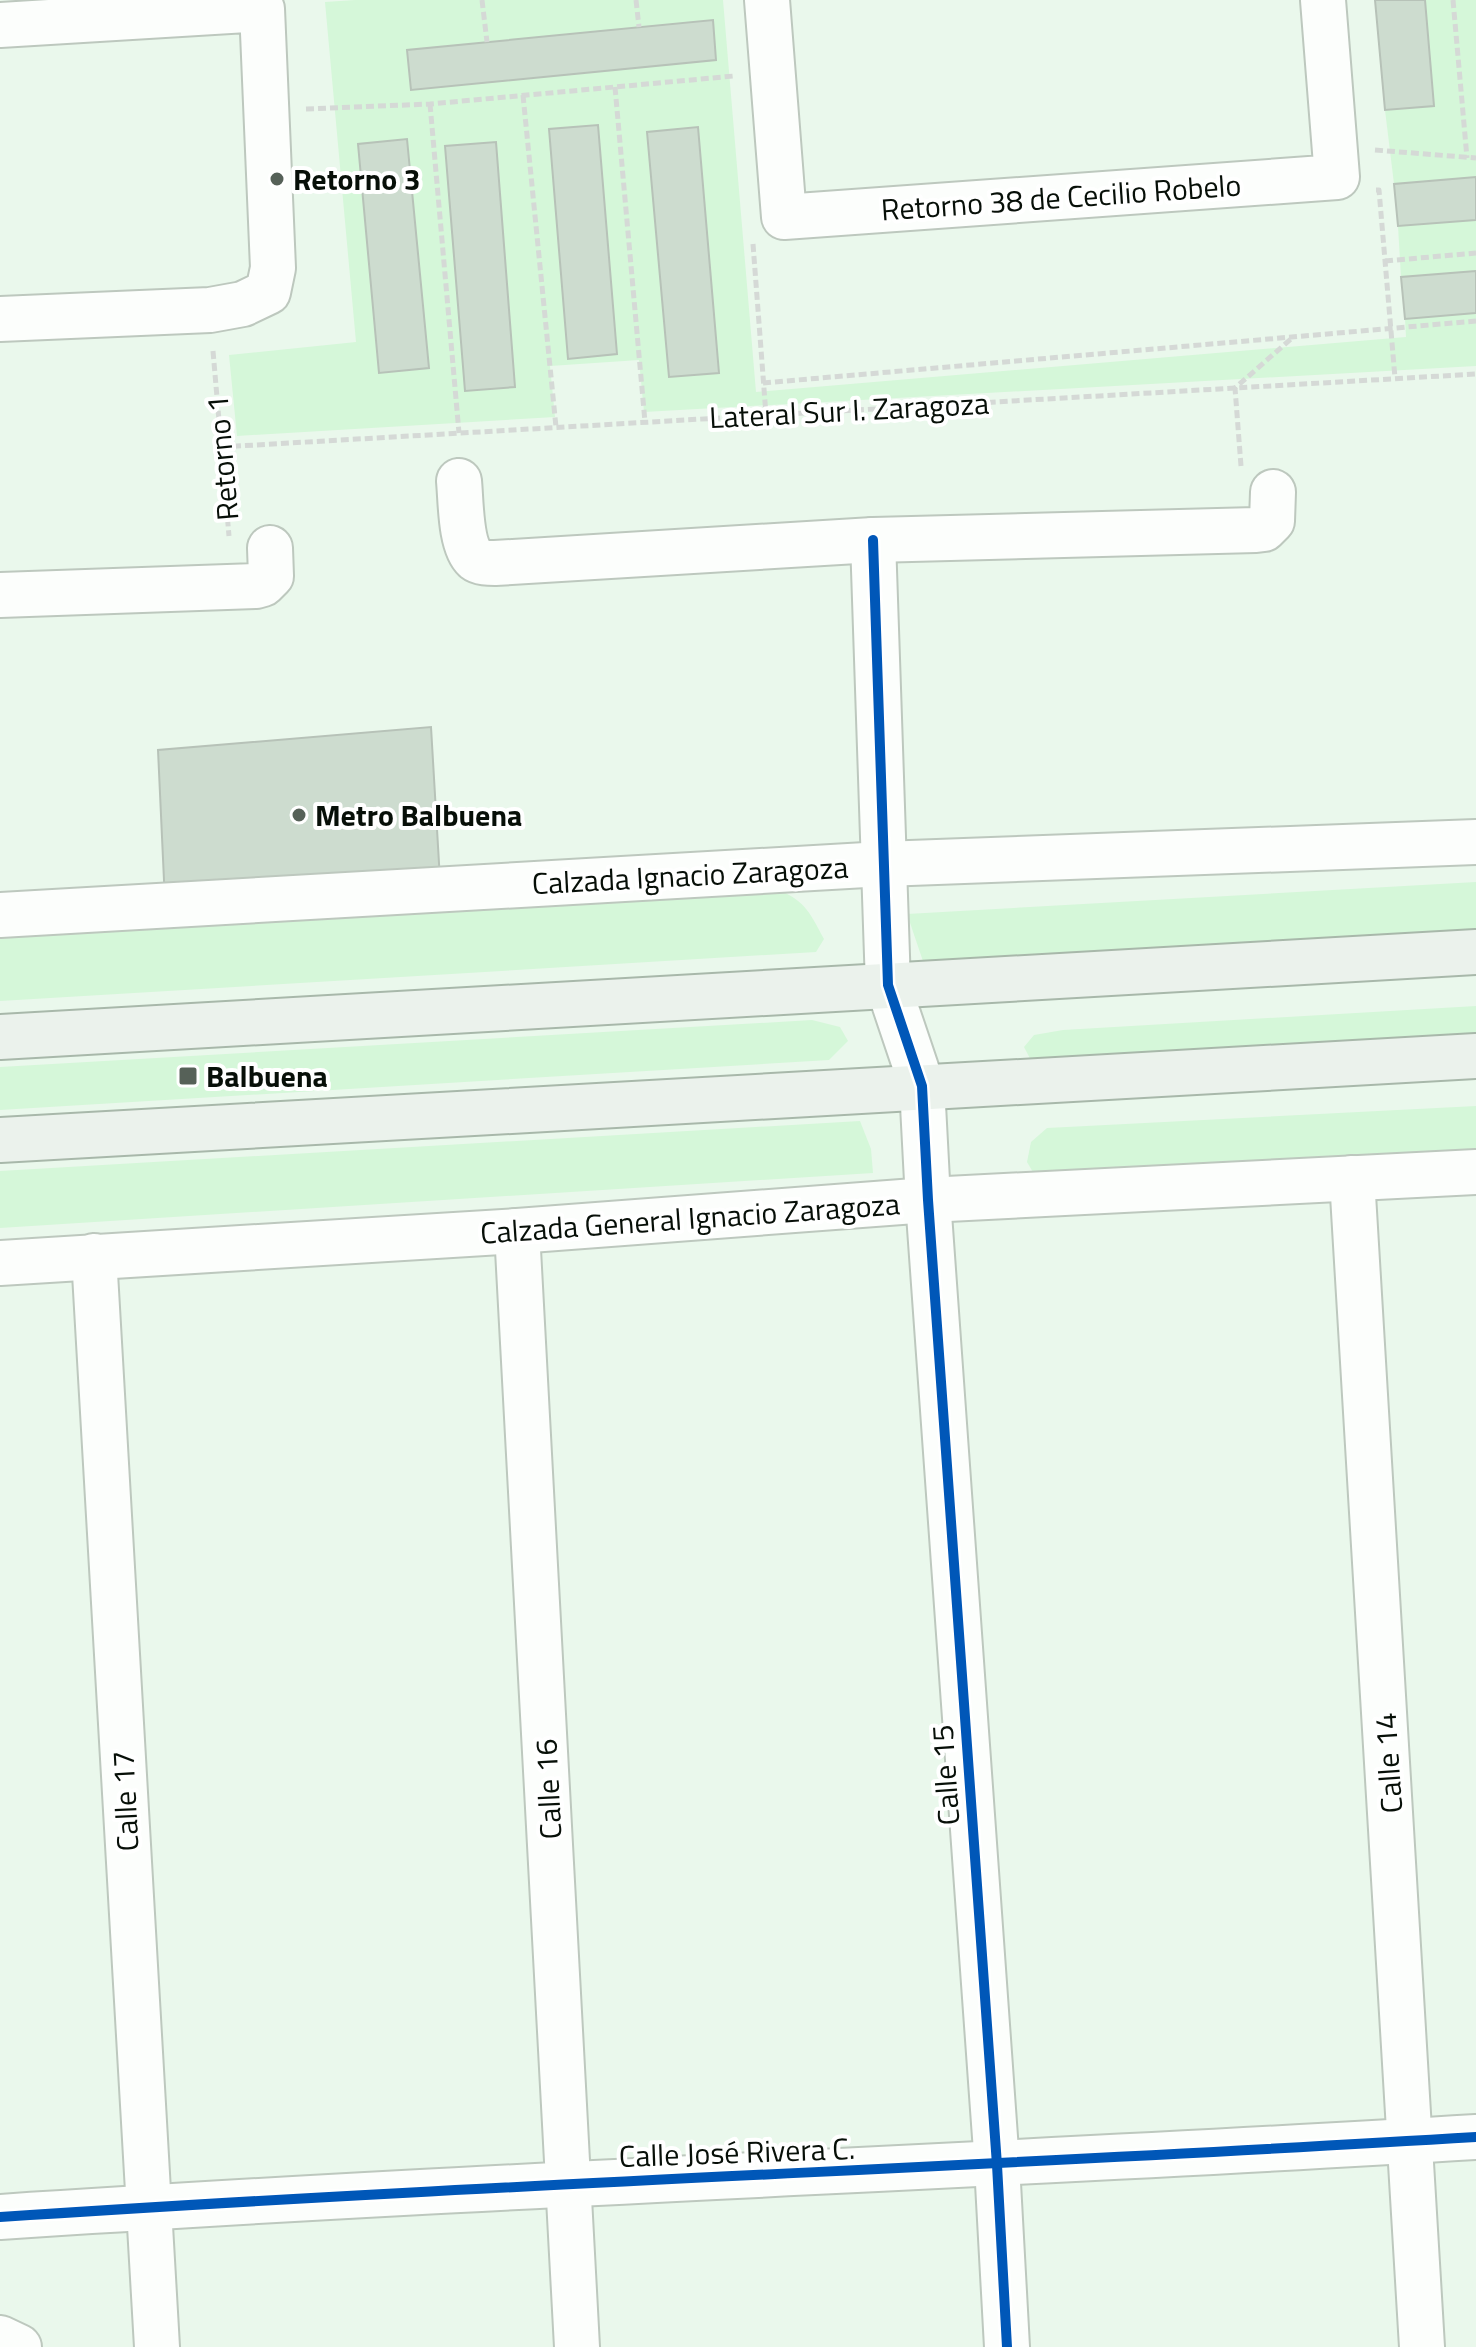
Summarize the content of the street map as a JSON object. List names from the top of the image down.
{
  "streets": {
    "street": [
      "Retorno 38 de Cecilio Robelo",
      "Calzada Ignacio Zaragoza",
      "Calzada General Ignacio Zaragoza",
      "Calle 14",
      "Calle 15",
      "Calle 16",
      "Calle 17",
      "Calle José Rivera C."
    ],
    "path": ["Lateral Sur I. Zaragoza", "Retorno 1"]
  },
  "crossings": [
    ["Lateral Sur I. Zaragoza", "Retorno 1"],
    ["Calzada Ignacio Zaragoza", "Calle 15"],
    ["Calzada General Ignacio Zaragoza", "Calle 14"],
    ["Calzada General Ignacio Zaragoza", "Calle 15"],
    ["Calzada General Ignacio Zaragoza", "Calle 16"],
    ["Calzada General Ignacio Zaragoza", "Calle 17"],
    ["Calle 14", "Calle José Rivera C."],
    ["Calle 15", "Calle José Rivera C."],
    ["Calle 16", "Calle José Rivera C."],
    ["Calle 17", "Calle José Rivera C."]
  ],
  "places": {
    "other": ["Retorno 3", "Metro Balbuena"],
    "transit": ["Balbuena"]
  }
}
